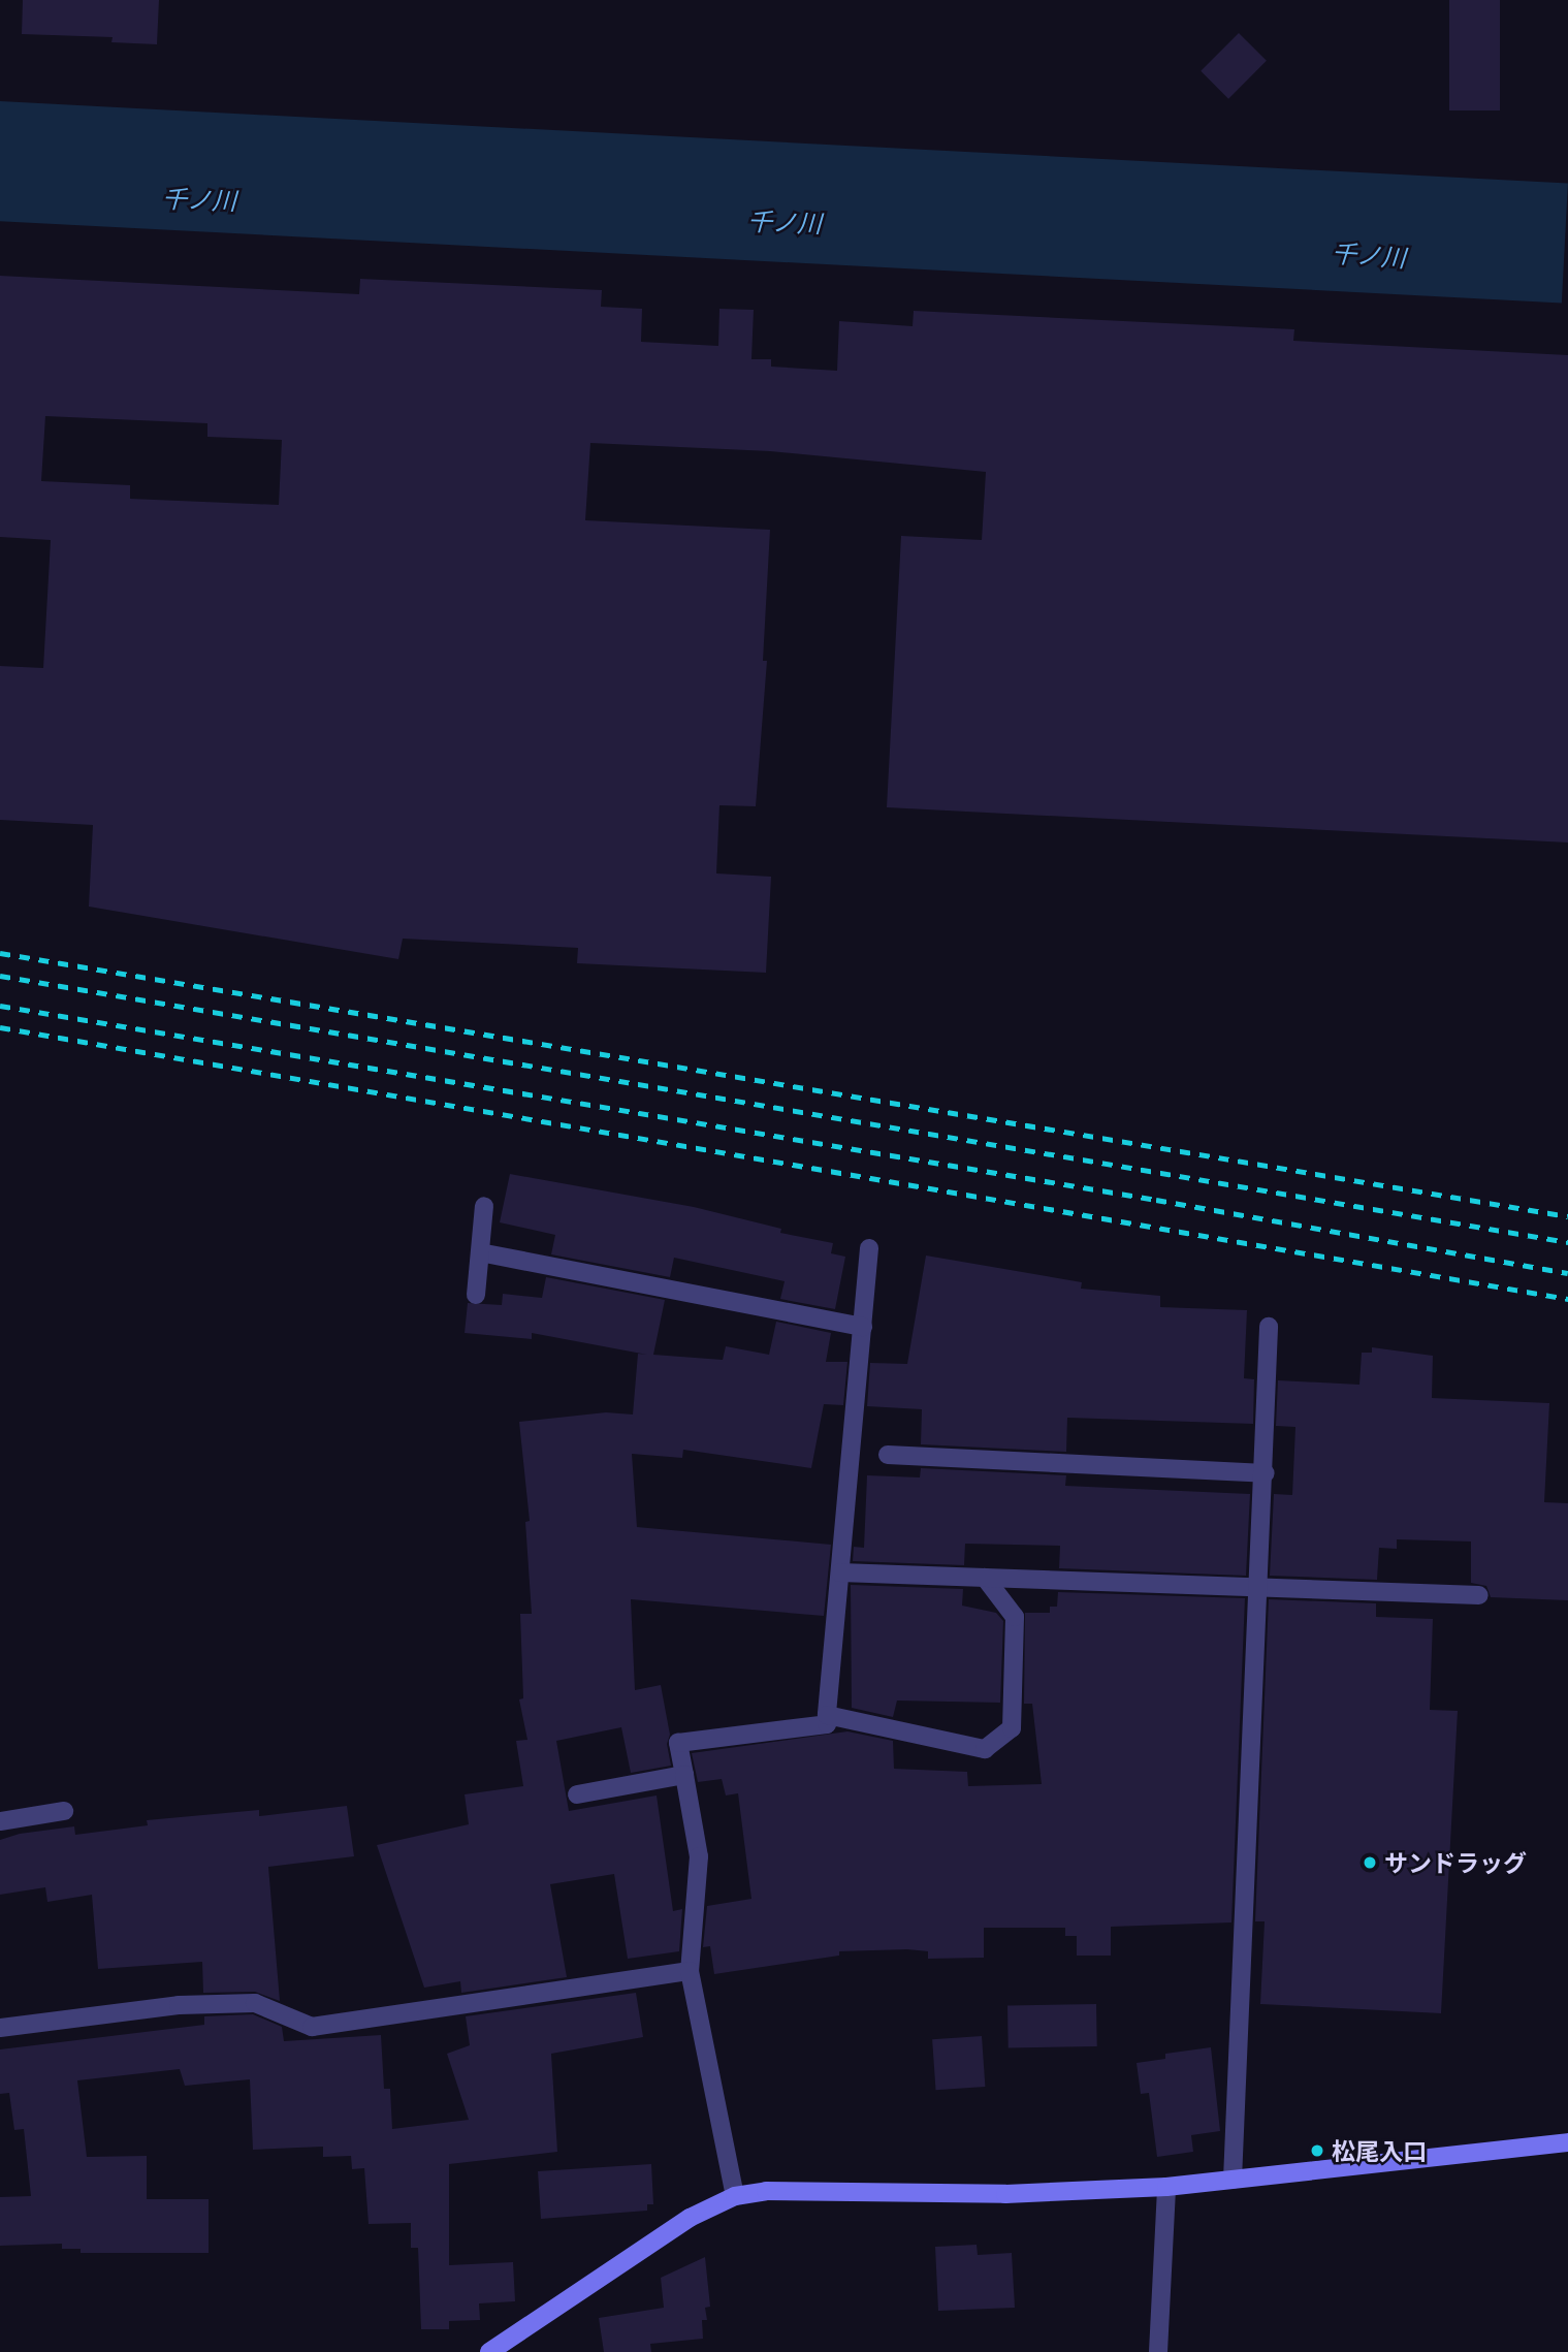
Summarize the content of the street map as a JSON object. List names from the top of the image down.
{
  "water": ["千ノ川"],
  "places": ["サンドラッグ", "松尾入口"]
}
